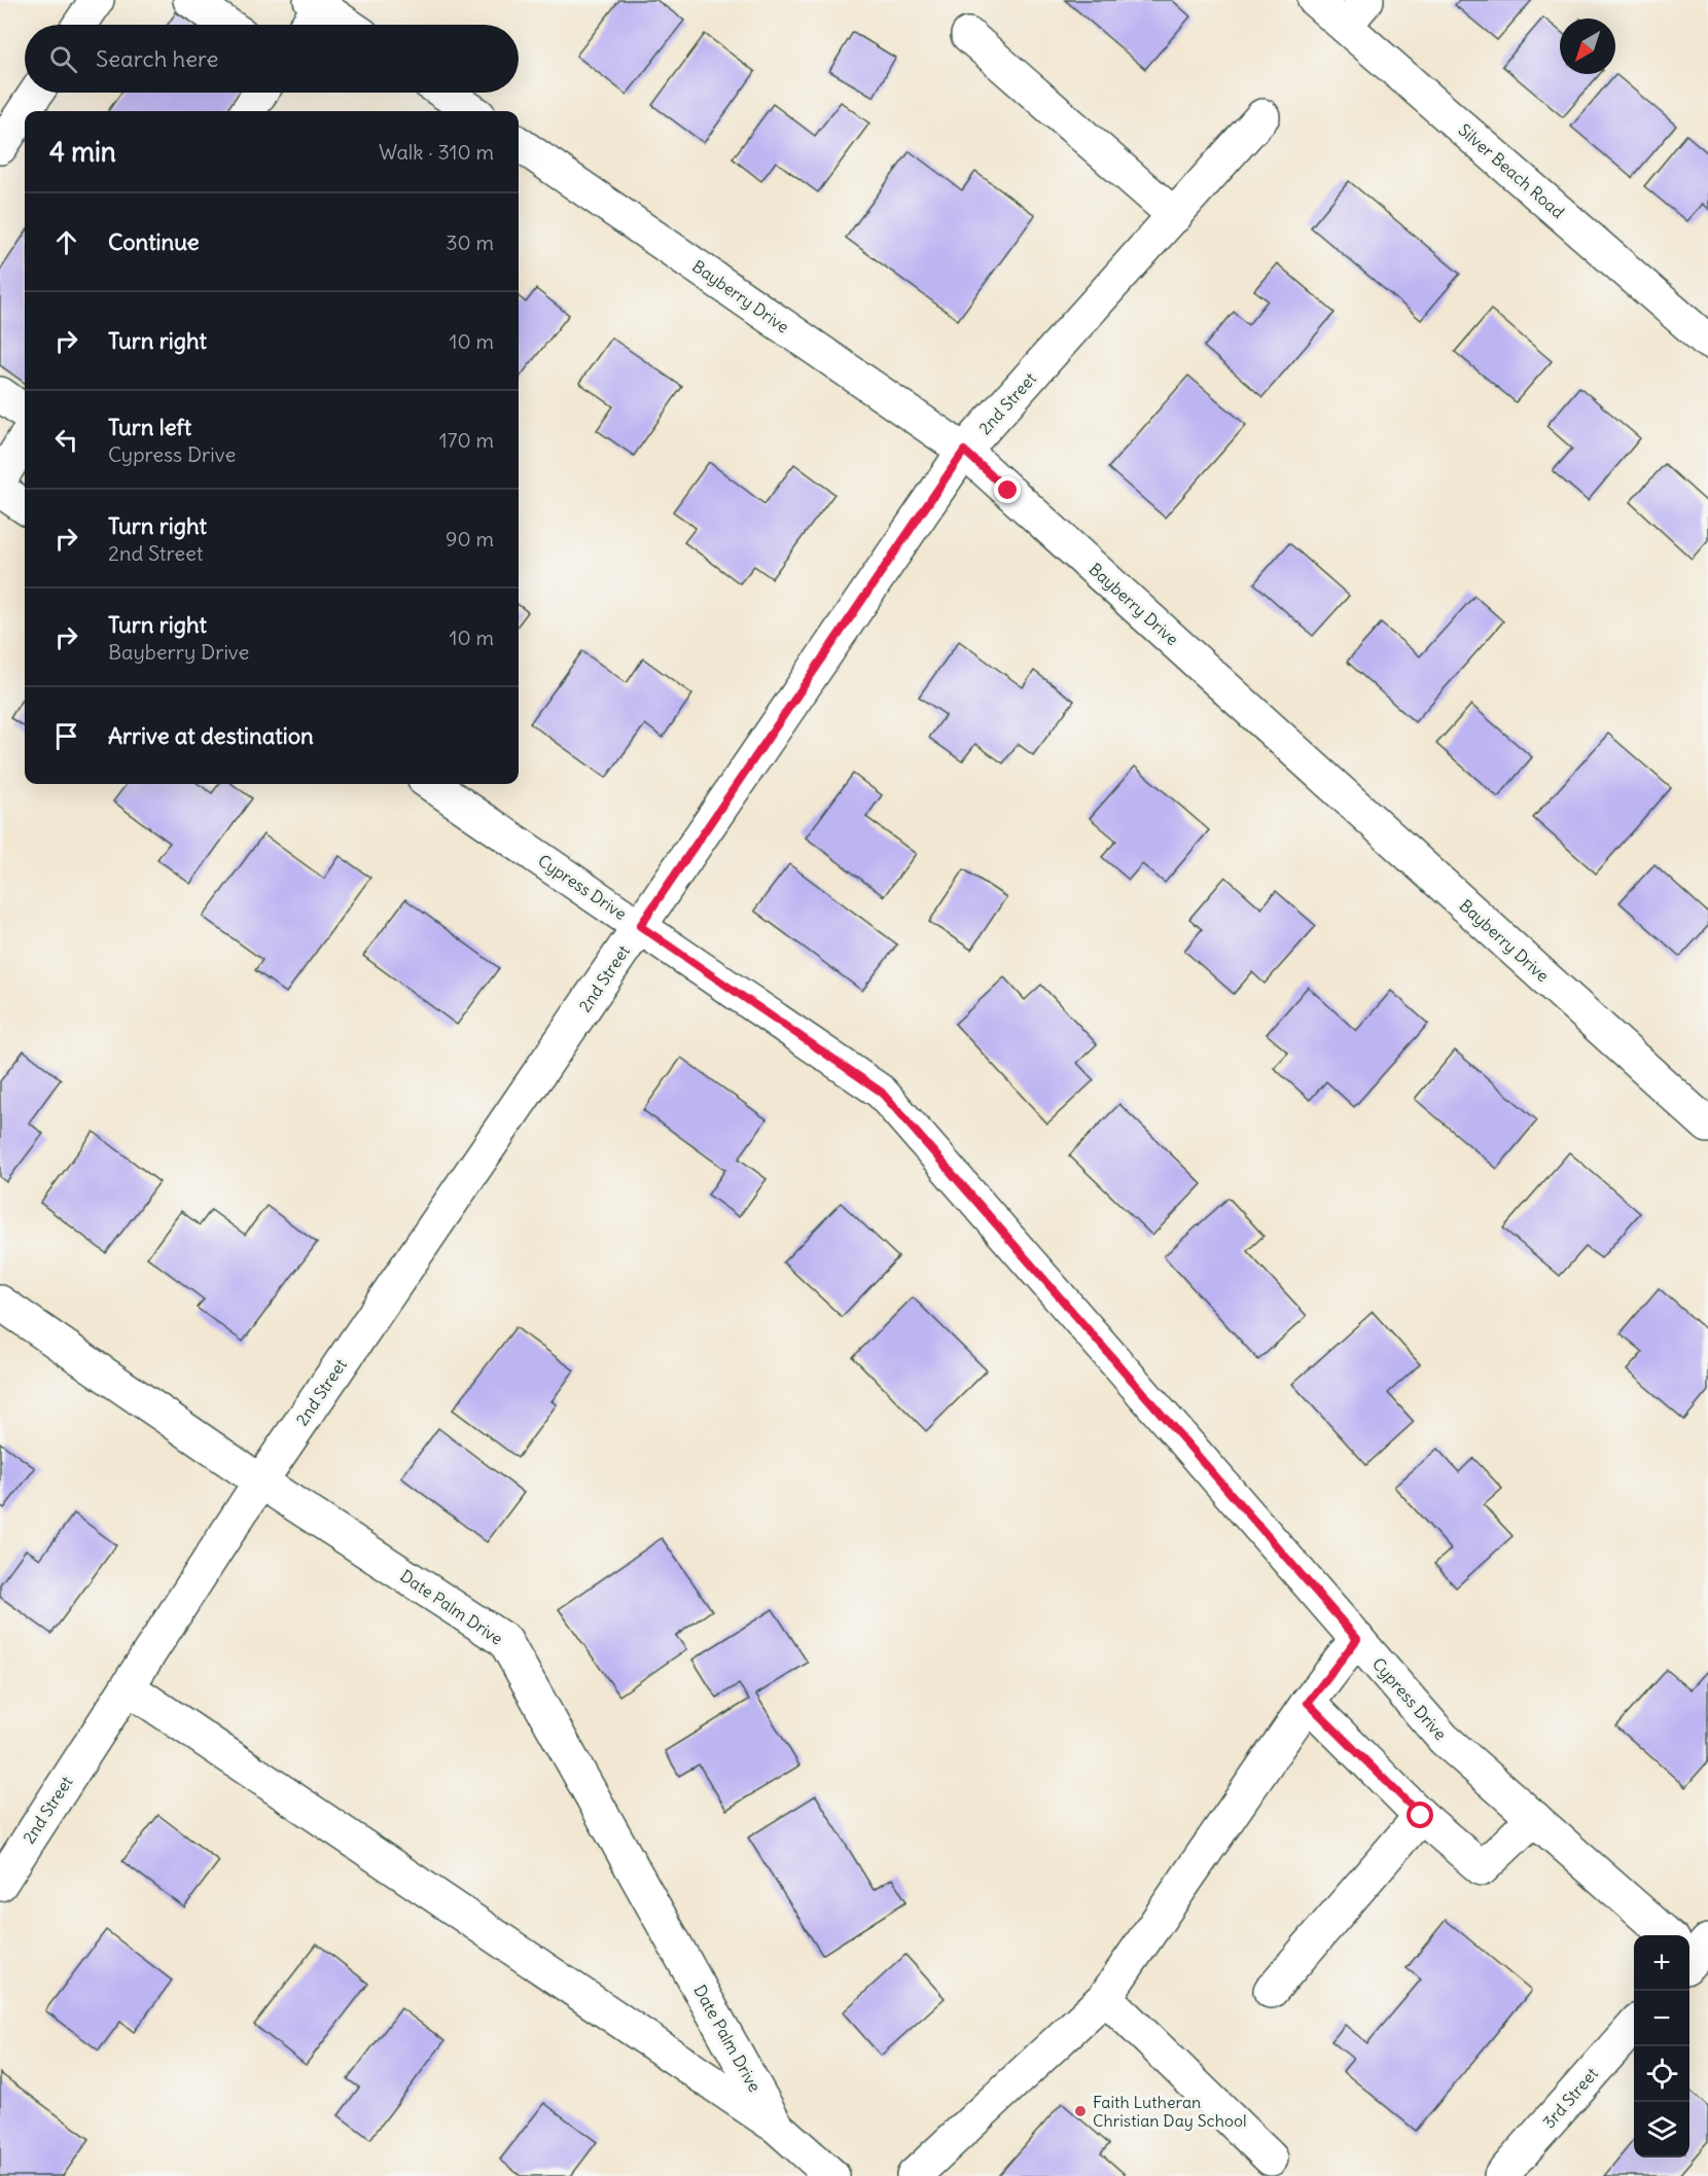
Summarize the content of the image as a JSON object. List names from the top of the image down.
{
  "streets": {
    "street": [
      "Silver Beach Road",
      "Bayberry Drive",
      "2nd Street",
      "Cypress Drive",
      "Date Palm Drive",
      "3rd Street"
    ]
  },
  "crossings": [
    ["Bayberry Drive", "2nd Street"],
    ["2nd Street", "Cypress Drive"],
    ["2nd Street", "Date Palm Drive"]
  ],
  "places": ["Faith Lutheran Christian Day School"],
  "north": "bottom left",
  "page": {
    "search": "Search here",
    "heading": ["4 min", "Walk · 310 m"],
    "list": [
      ["Continue", "30 m"],
      ["Turn right", "10 m"],
      ["Turn left", "Cypress Drive", "170 m"],
      ["Turn right", "2nd Street", "90 m"],
      ["Turn right", "Bayberry Drive", "10 m"],
      "Arrive at destination"
    ],
    "map_buttons": ["+", "−"]
  }
}
